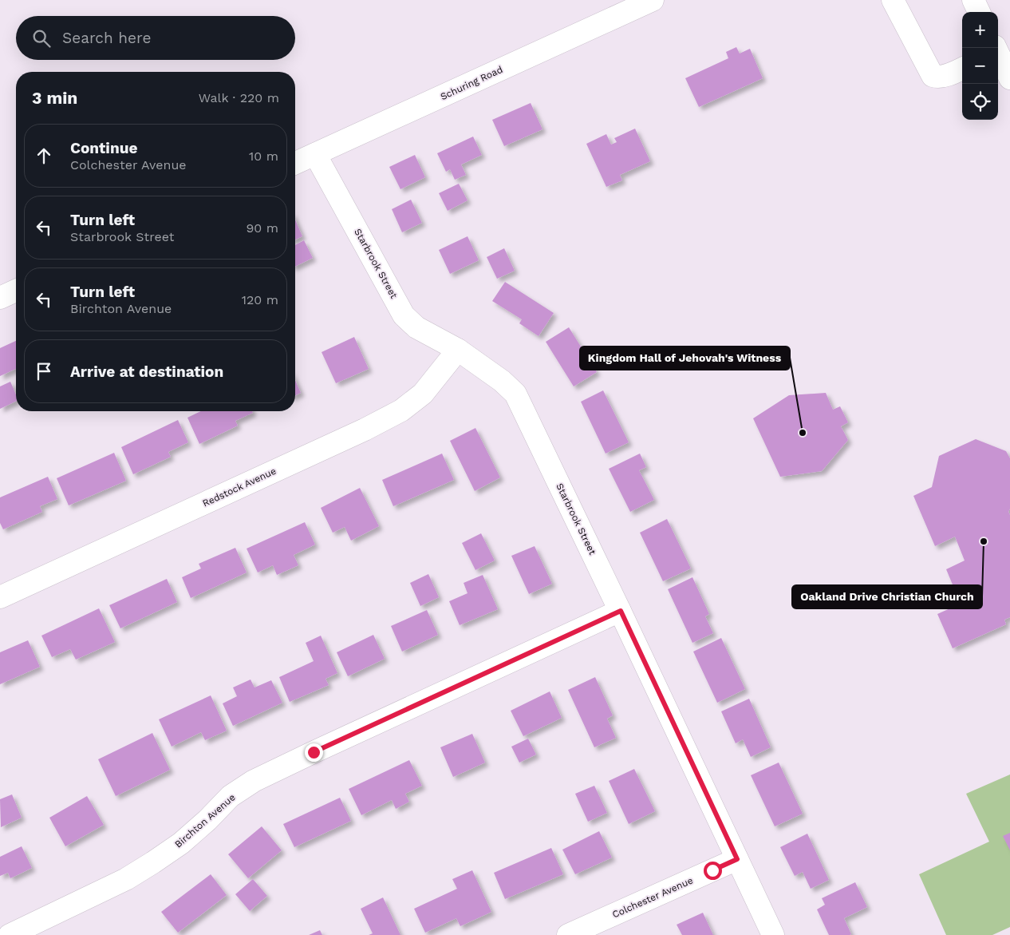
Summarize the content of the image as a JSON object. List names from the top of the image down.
{
  "streets": {
    "street": [
      "Schuring Road",
      "Starbrook Street",
      "Redstock Avenue",
      "Birchton Avenue",
      "Colchester Avenue"
    ]
  },
  "crossings": [
    ["Schuring Road", "Starbrook Street"],
    ["Starbrook Street", "Redstock Avenue"],
    ["Starbrook Street", "Birchton Avenue"],
    ["Starbrook Street", "Colchester Avenue"]
  ],
  "places": ["Kingdom Hall of Jehovah's Witness", "Oakland Drive Christian Church"],
  "page": {
    "map_buttons": ["+", "−"],
    "search": "Search here",
    "heading": ["3 min", "Walk · 220 m"],
    "list": [
      ["Continue", "Colchester Avenue", "10 m"],
      ["Turn left", "Starbrook Street", "90 m"],
      ["Turn left", "Birchton Avenue", "120 m"],
      "Arrive at destination"
    ]
  }
}
